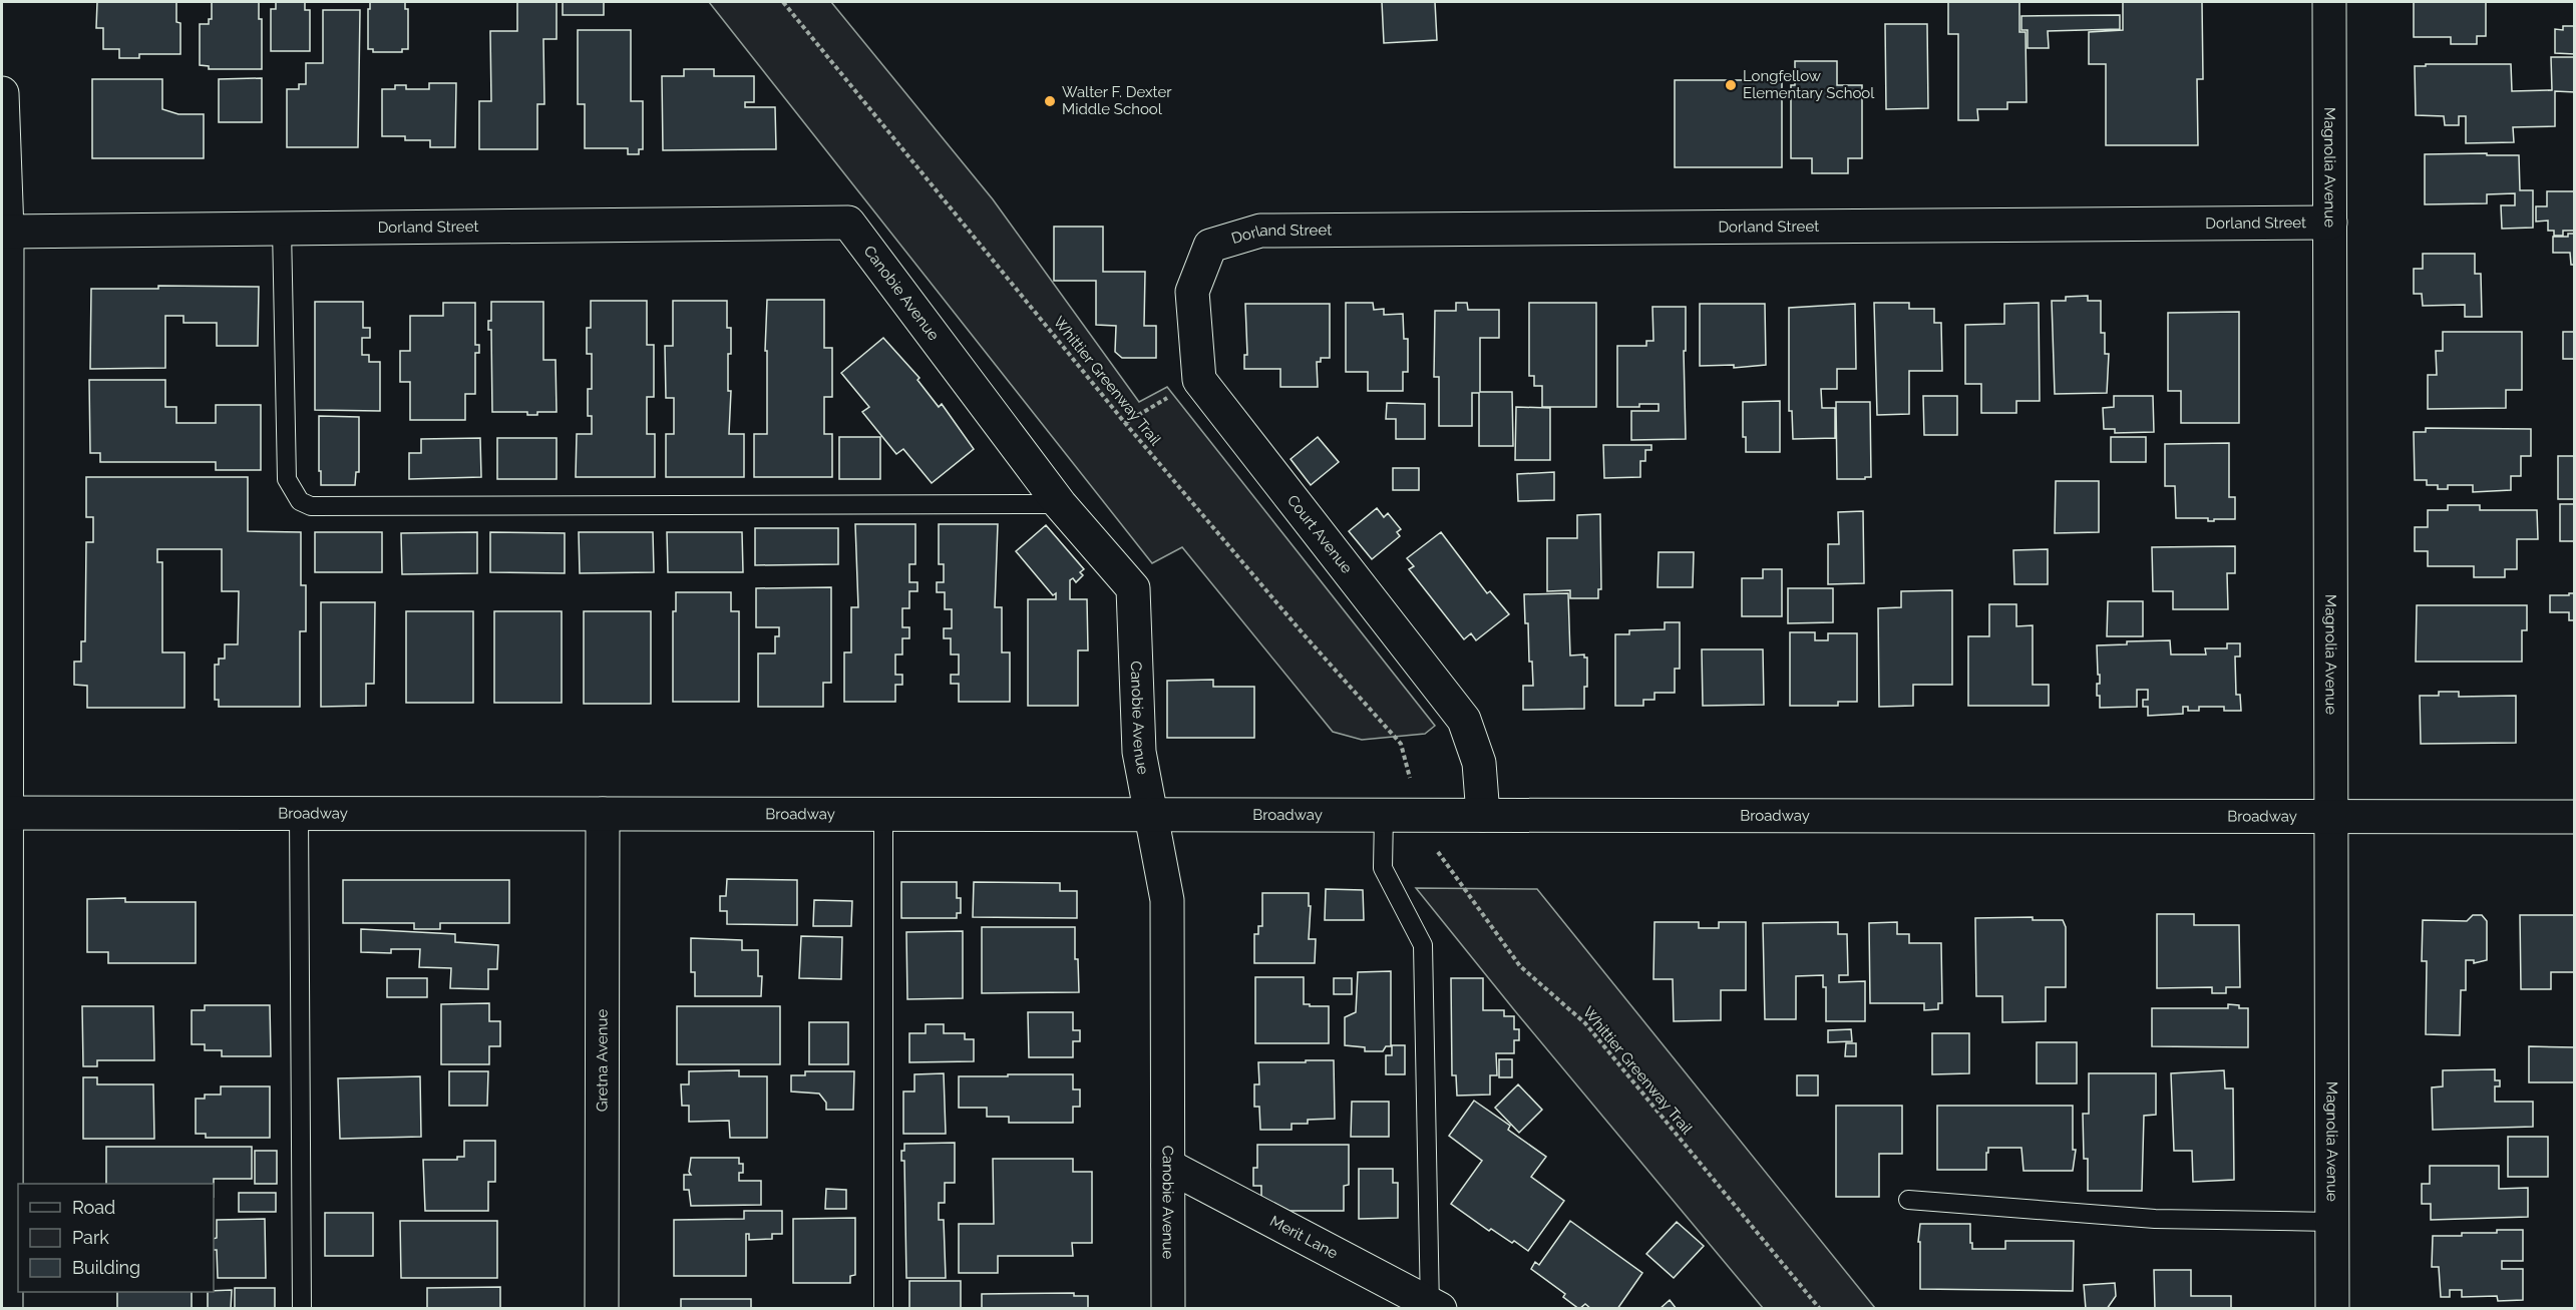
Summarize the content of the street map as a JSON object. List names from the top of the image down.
{
  "streets": {
    "street": [
      "Magnolia Avenue",
      "Dorland Street",
      "Canobie Avenue",
      "Court Avenue",
      "Broadway",
      "Gretna Avenue",
      "Merit Lane"
    ],
    "path": ["Whittier Greenway Trail"]
  },
  "crossings": [
    ["Magnolia Avenue", "Dorland Street"],
    ["Magnolia Avenue", "Broadway"],
    ["Dorland Street", "Canobie Avenue"],
    ["Dorland Street", "Court Avenue"],
    ["Canobie Avenue", "Broadway"],
    ["Canobie Avenue", "Merit Lane"],
    ["Court Avenue", "Broadway"],
    ["Broadway", "Gretna Avenue"]
  ],
  "places": ["Longfellow Elementary School", "Walter F. Dexter Middle School"],
  "legend": ["Road", "Park", "Building"]
}
